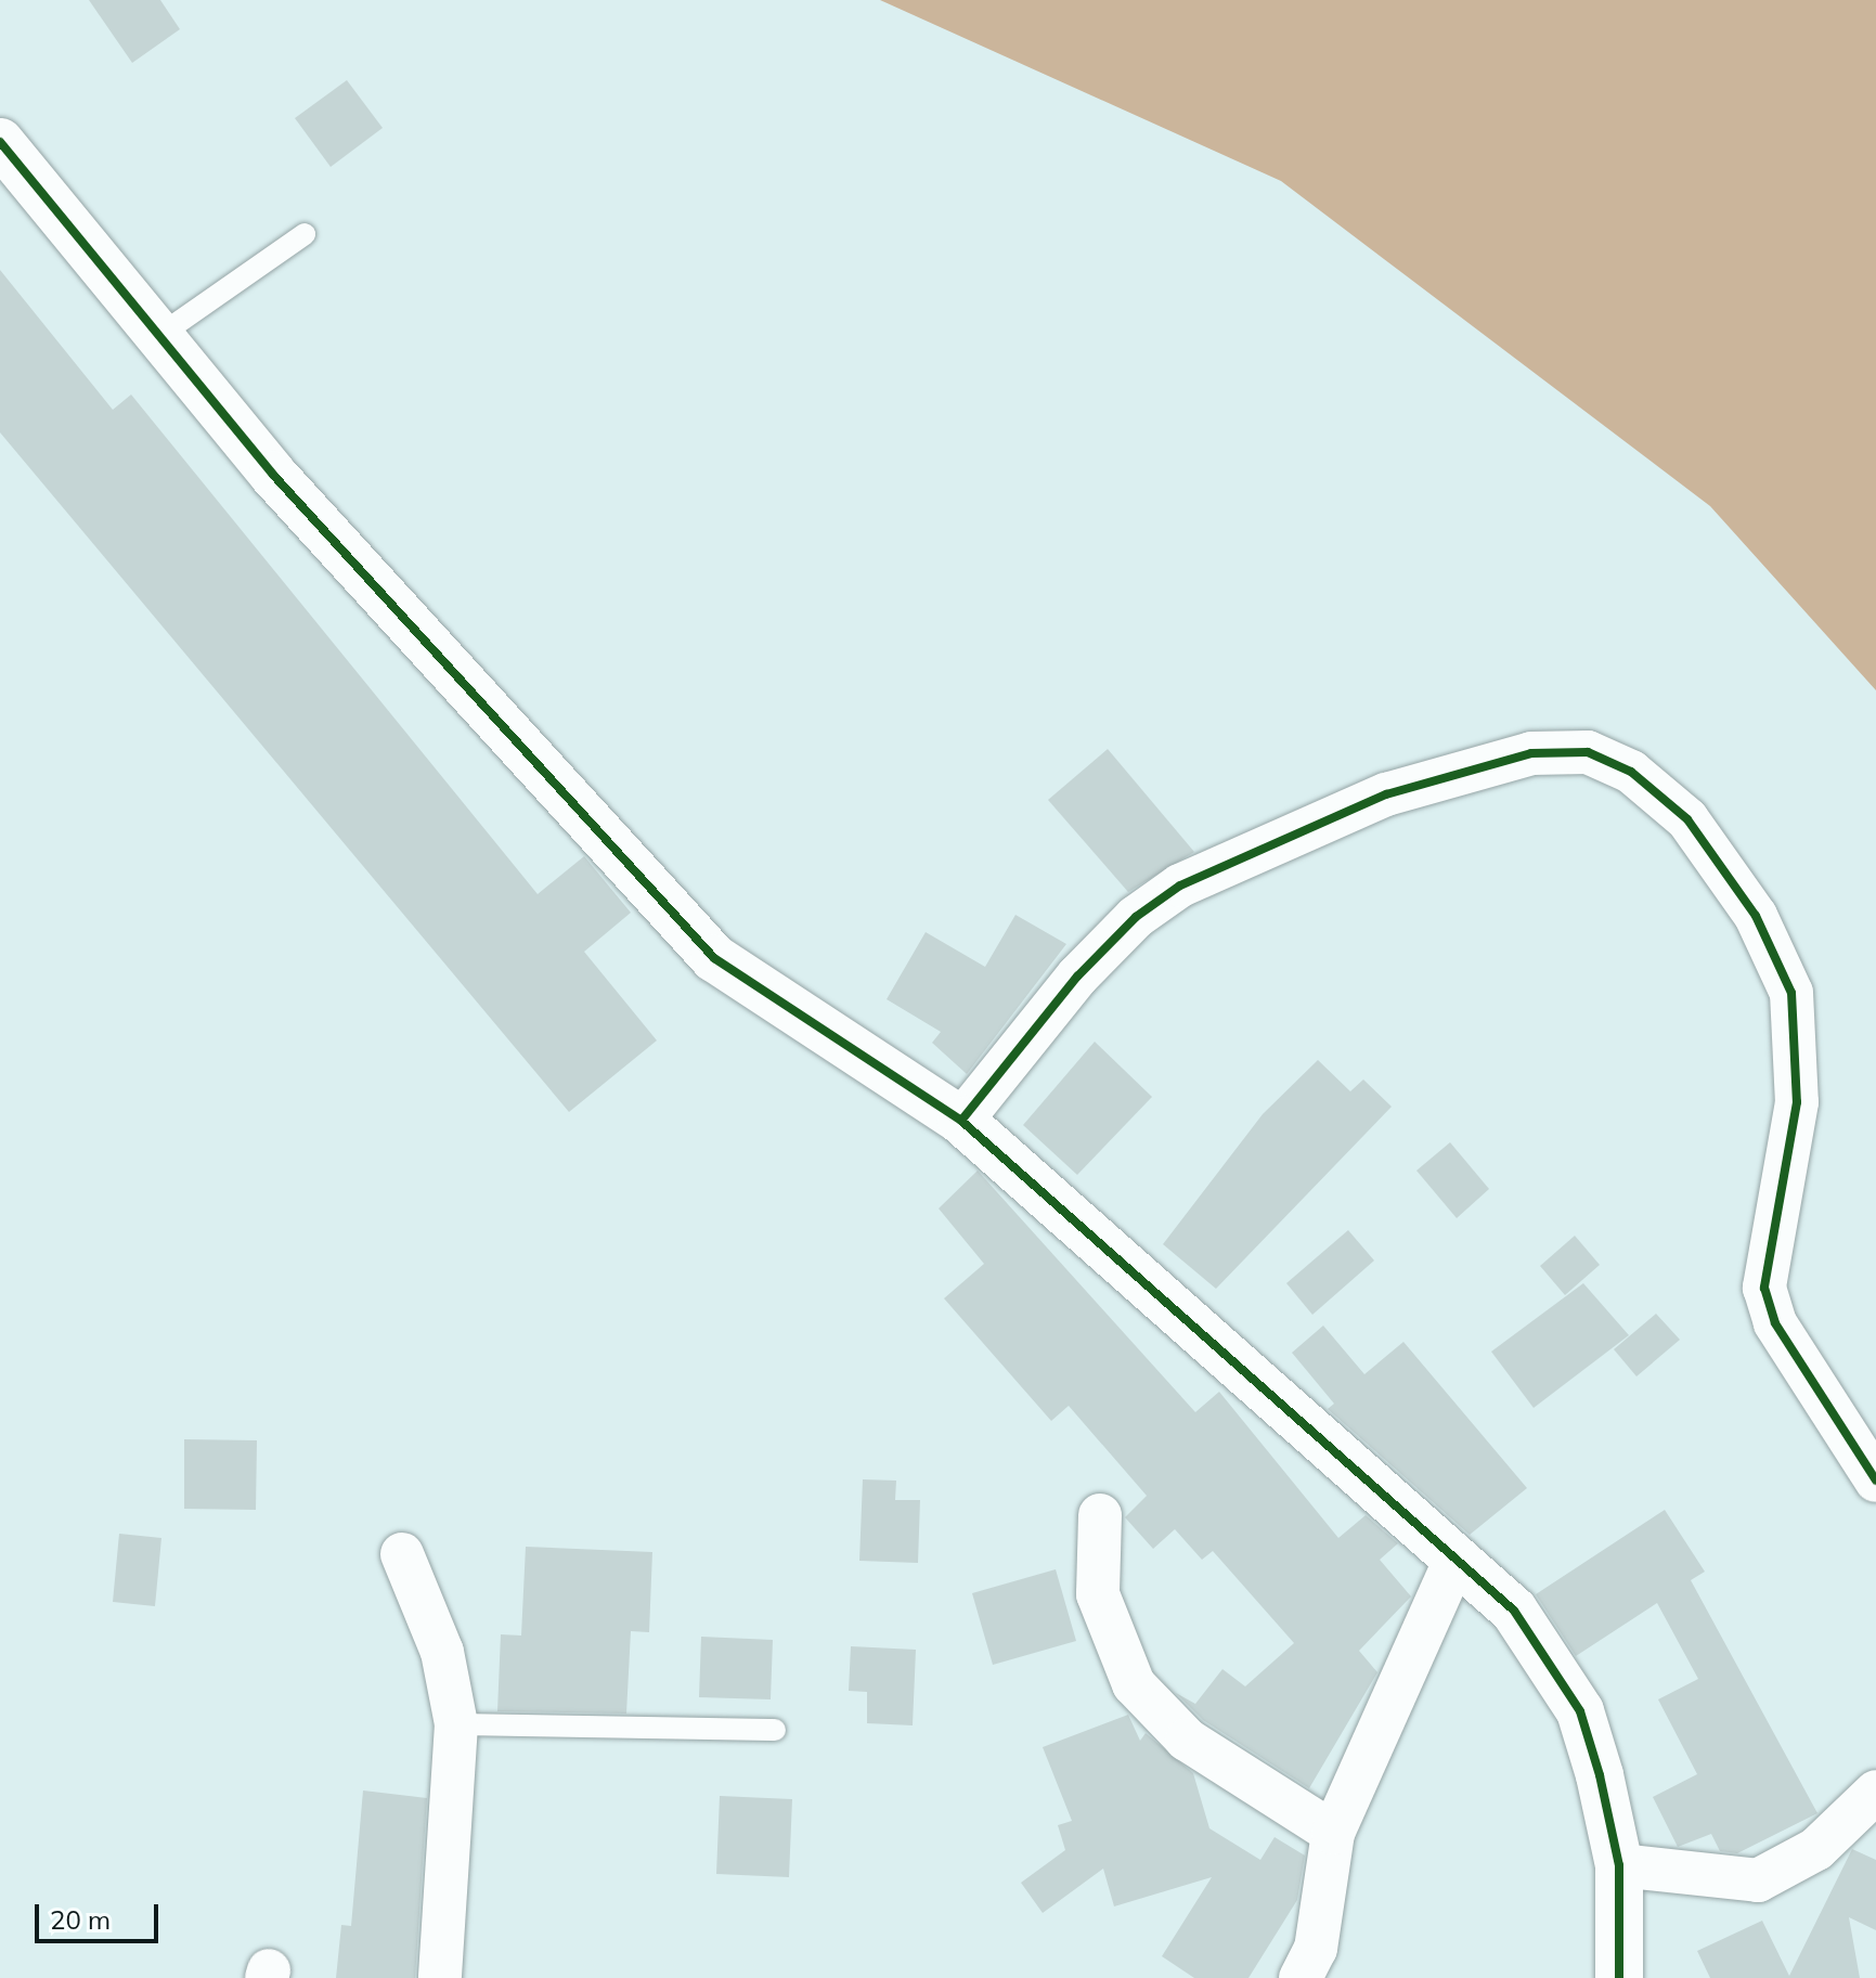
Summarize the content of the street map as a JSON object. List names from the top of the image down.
{
  "scale_bar": "20 m"
}
